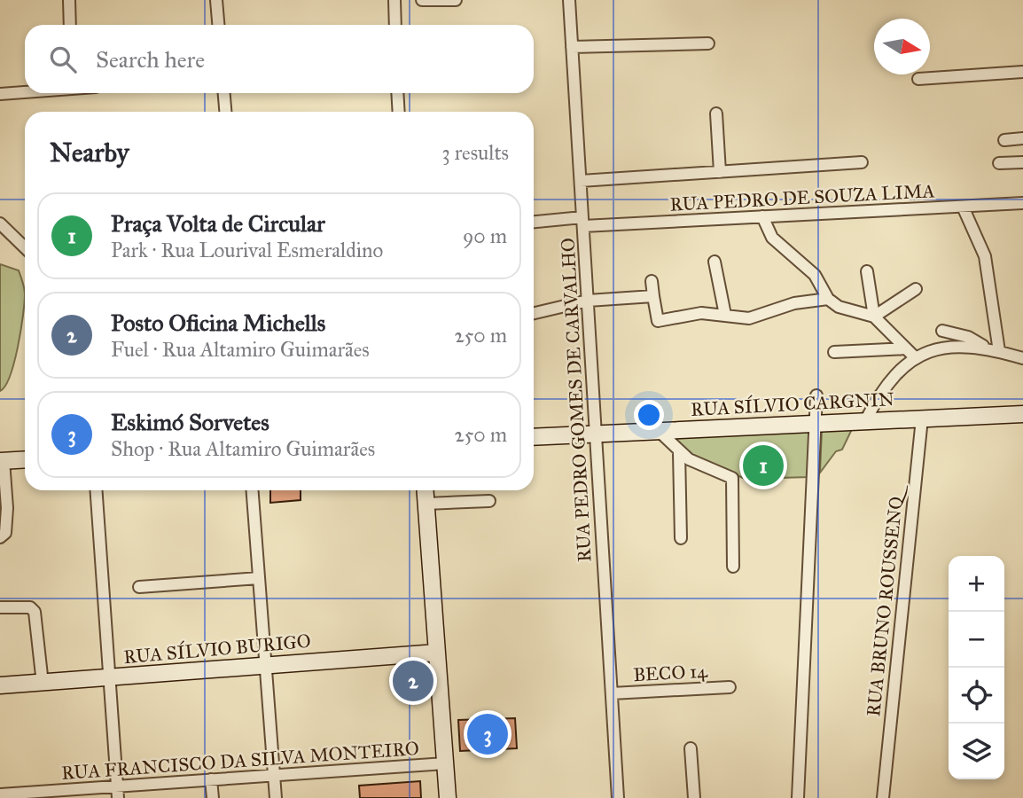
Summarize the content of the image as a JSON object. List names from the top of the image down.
{
  "streets": {
    "street": [
      "RUA PEDRO DE SOUZA LIMA",
      "RUA PEDRO GOMES DE CARVALHO",
      "RUA SÍLVIO CARGNIN",
      "RUA BRUNO ROUSSENQ",
      "RUA SÍLVIO BURIGO",
      "BECO 14",
      "RUA FRANCISCO DA SILVA MONTEIRO"
    ]
  },
  "crossings": [
    ["RUA PEDRO DE SOUZA LIMA", "RUA PEDRO GOMES DE CARVALHO"],
    ["RUA PEDRO GOMES DE CARVALHO", "RUA SÍLVIO CARGNIN"],
    ["RUA PEDRO GOMES DE CARVALHO", "BECO 14"],
    ["RUA SÍLVIO CARGNIN", "RUA BRUNO ROUSSENQ"]
  ],
  "north": "right",
  "page": {
    "search": "Search here",
    "heading": ["Nearby", "3 results"],
    "list": [
      {
        "mark": "1",
        "name": "Praça Volta de Circular",
        "note": "Park · Rua Lourival Esmeraldino",
        "value": "90 m"
      },
      {
        "mark": "2",
        "name": "Posto Oficina Michells",
        "note": "Fuel · Rua Altamiro Guimarães",
        "value": "250 m"
      },
      {
        "mark": "3",
        "name": "Eskimó Sorvetes",
        "note": "Shop · Rua Altamiro Guimarães",
        "value": "250 m"
      }
    ],
    "pins": ["1", "2", "3"],
    "map_buttons": ["+", "−"]
  }
}
